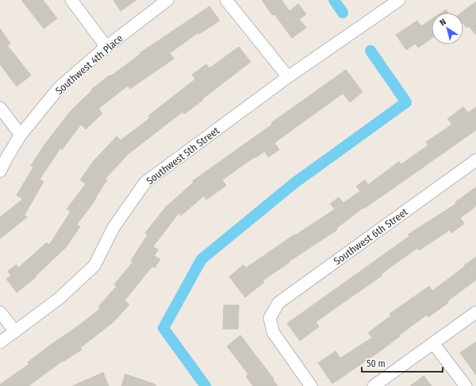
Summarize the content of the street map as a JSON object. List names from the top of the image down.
{
  "streets": {
    "street": ["Southwest 4th Place", "Southwest 5th Street", "Southwest 6th Street"]
  },
  "scale_bar": "50 m",
  "north": "top left"
}
